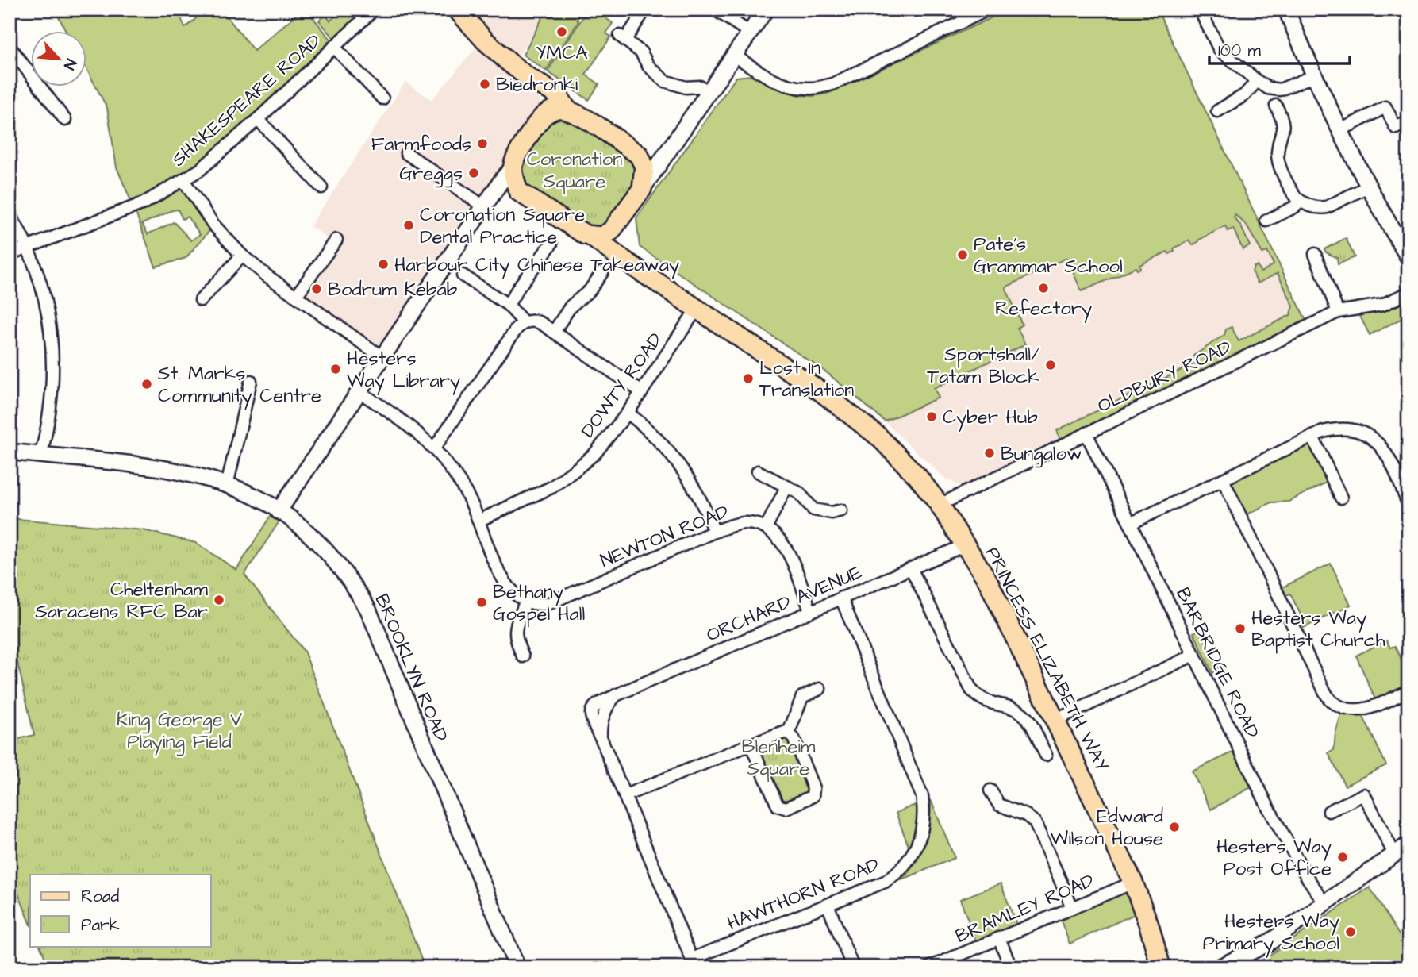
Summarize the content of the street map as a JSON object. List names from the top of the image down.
{
  "streets": {
    "main road": ["PRINCESS ELIZABETH WAY"],
    "street": [
      "SHAKESPEARE ROAD",
      "OLDBURY ROAD",
      "DOWTY ROAD",
      "NEWTON ROAD",
      "ORCHARD AVENUE",
      "BARBRIDGE ROAD",
      "BROOKLYN ROAD",
      "HAWTHORN ROAD",
      "BRAMLEY ROAD"
    ]
  },
  "crossings": [
    ["OLDBURY ROAD", "PRINCESS ELIZABETH WAY"],
    ["OLDBURY ROAD", "BARBRIDGE ROAD"],
    ["DOWTY ROAD", "PRINCESS ELIZABETH WAY"],
    ["ORCHARD AVENUE", "PRINCESS ELIZABETH WAY"],
    ["ORCHARD AVENUE", "HAWTHORN ROAD"],
    ["PRINCESS ELIZABETH WAY", "BRAMLEY ROAD"]
  ],
  "parks": ["Coronation Square", "King George V Playing Field", "Blenheim Square"],
  "places": [
    "YMCA",
    "Biedronki",
    "Farmfoods",
    "Greggs",
    "Coronation Square Dental Practice",
    "Pate's Grammar School",
    "Harbour City Chinese Takeaway",
    "Refectory",
    "Bodrum Kebab",
    "Sportshall/ Tatam Block",
    "Hesters Way Library",
    "Lost In Translation",
    "St. Marks Community Centre",
    "Cyber Hub",
    "Bungalow",
    "Cheltenham Saracens RFC Bar",
    "Bethany Gospel Hall",
    "Hesters Way Baptist Church",
    "Edward Wilson House",
    "Hesters Way Post Office",
    "Hesters Way Primary School"
  ],
  "legend": ["Road", "Park"],
  "scale_bar": "100 m",
  "north": "bottom right"
}
